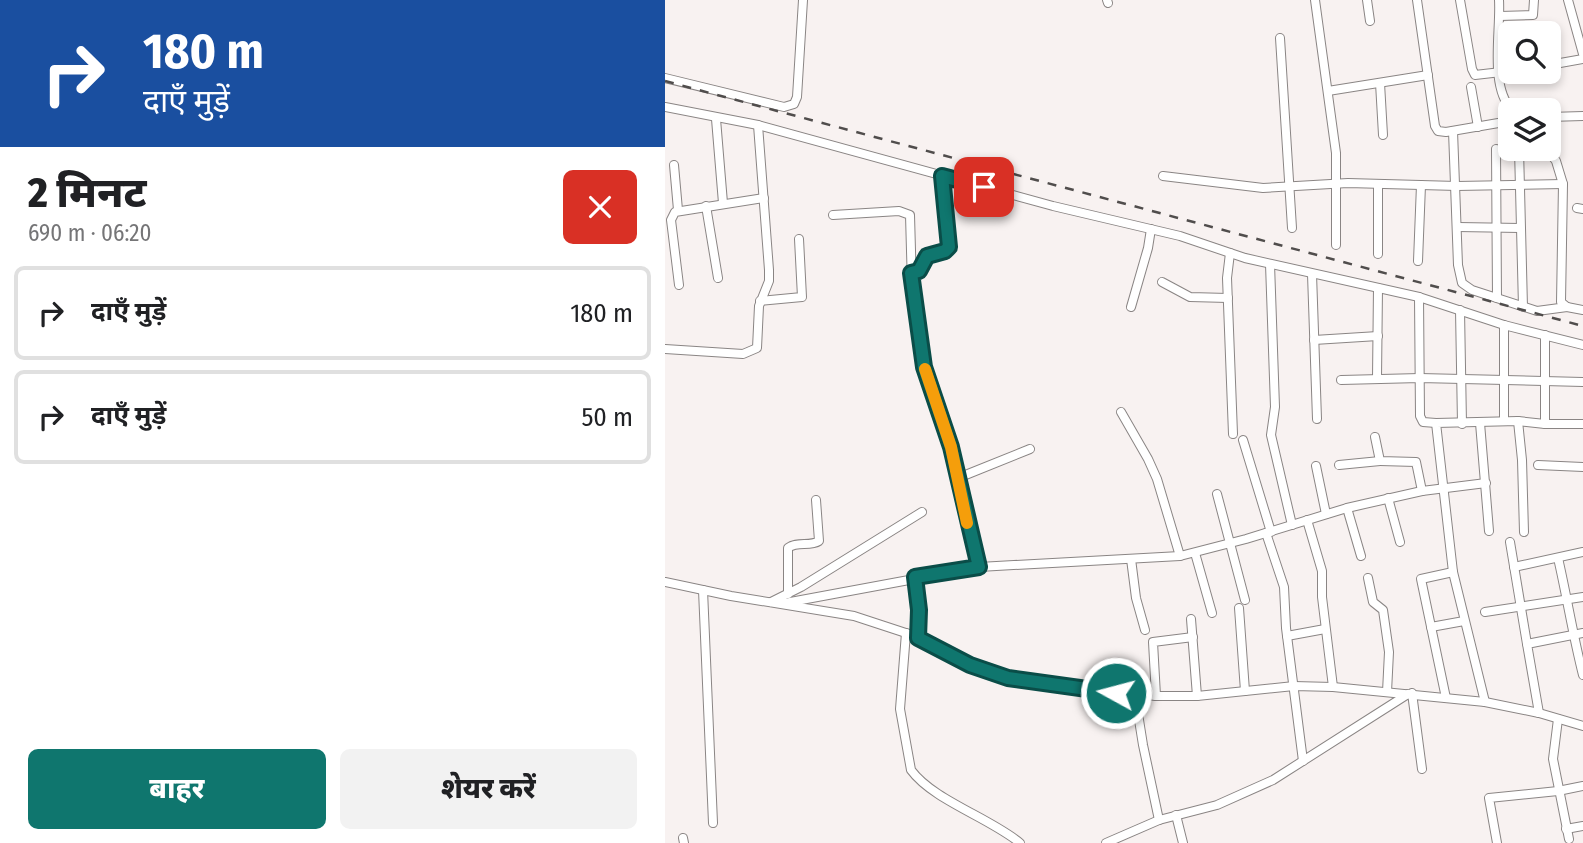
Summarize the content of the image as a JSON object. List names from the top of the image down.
{
  "page": {
    "turn": ["180 m", "दाएँ मुड़ें"],
    "heading": ["2 मिनट", "690 m · 06:20"],
    "list": [
      {
        "name": "दाएँ मुड़ें",
        "value": "180 m"
      },
      {
        "name": "दाएँ मुड़ें",
        "value": "50 m"
      }
    ],
    "buttons": ["बाहर", "शेयर करें"]
  }
}
